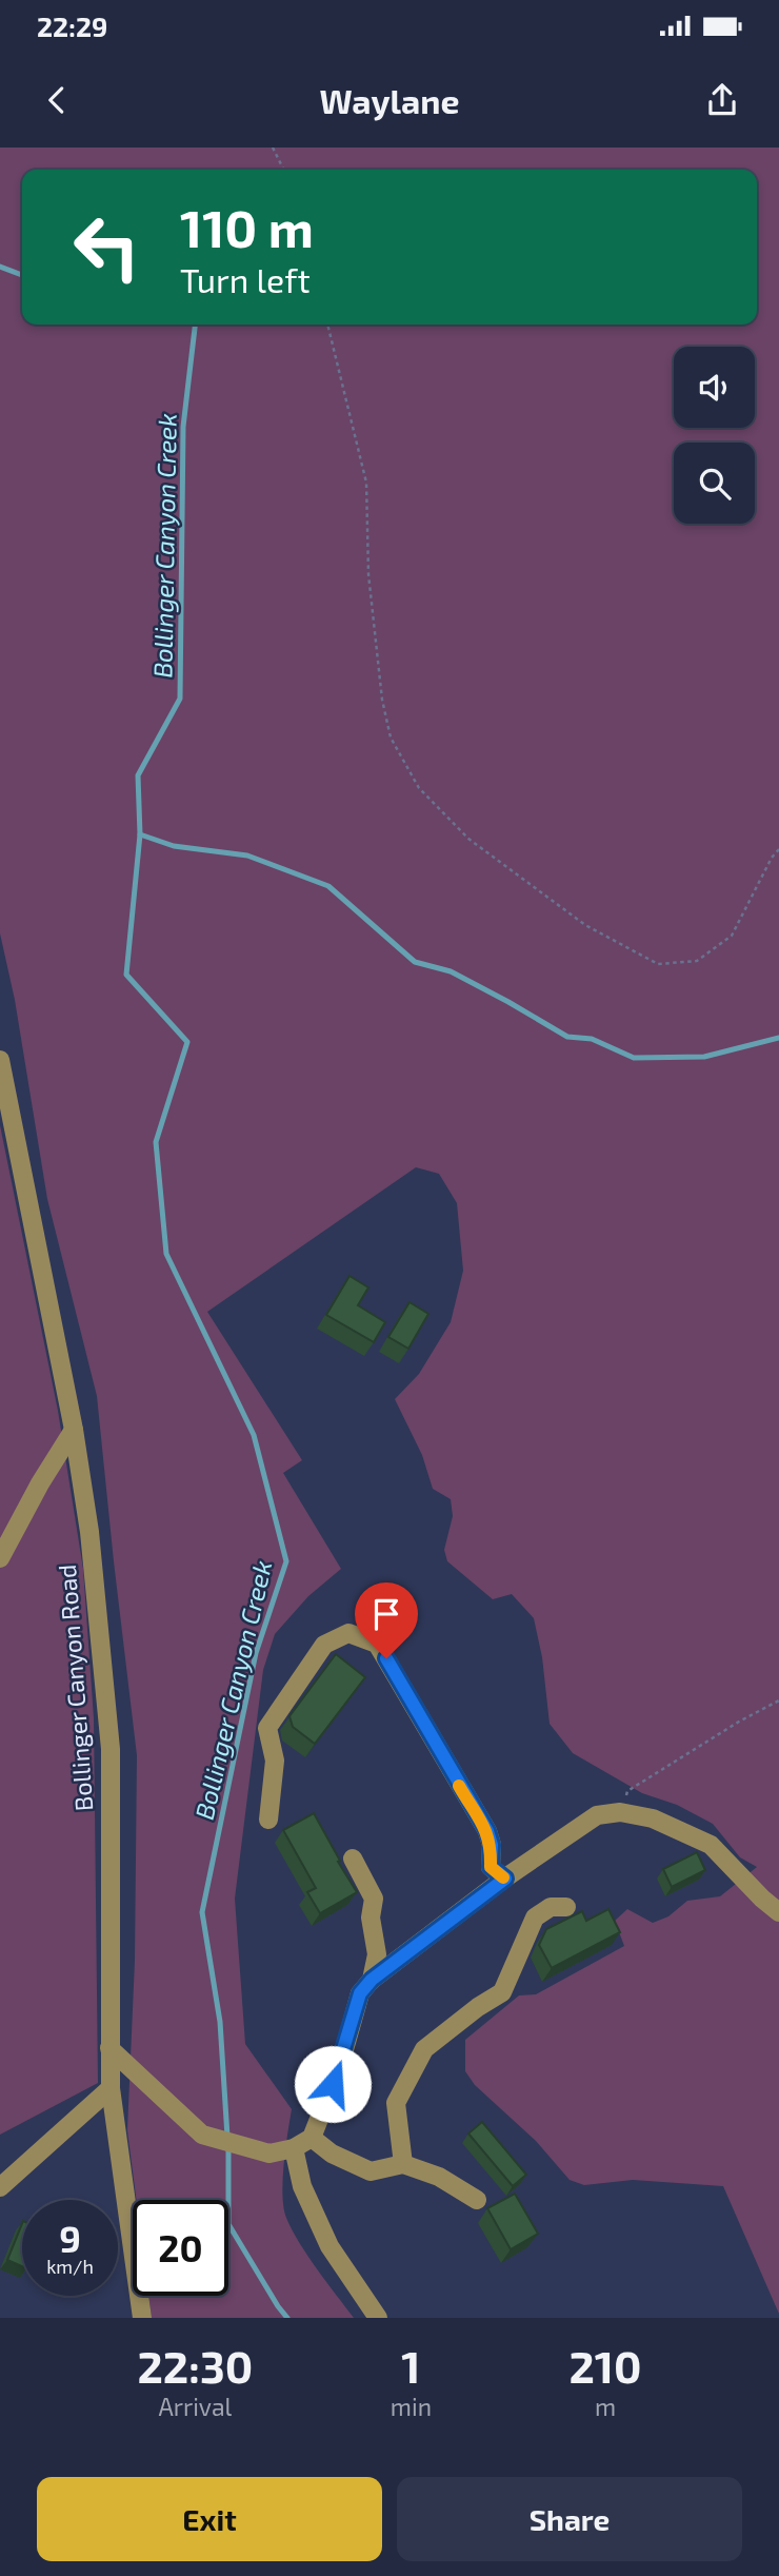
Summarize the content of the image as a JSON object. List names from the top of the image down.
{
  "streets": {
    "street": ["Bollinger Canyon Road"]
  },
  "water": ["Bollinger Canyon Creek"],
  "page": {
    "status": "22:29",
    "header": "Waylane",
    "turn": ["110 m", "Turn left"],
    "speed": "9 km/h",
    "limit": "20",
    "eta": [
      "22:30",
      "Arrival",
      "1",
      "min",
      "210",
      "m"
    ],
    "buttons": ["Exit", "Share"]
  }
}
